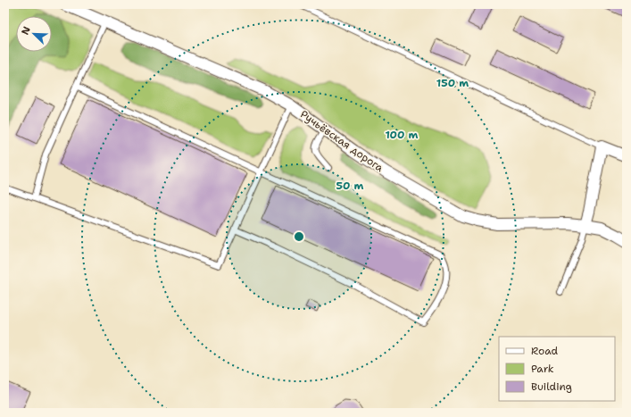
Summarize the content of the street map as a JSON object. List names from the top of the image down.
{
  "streets": {
    "street": ["Ручьёвская дорога"]
  },
  "legend": ["Road", "Park", "Building"],
  "north": "top left",
  "rings": ["150 m", "100 m", "50 m"]
}
